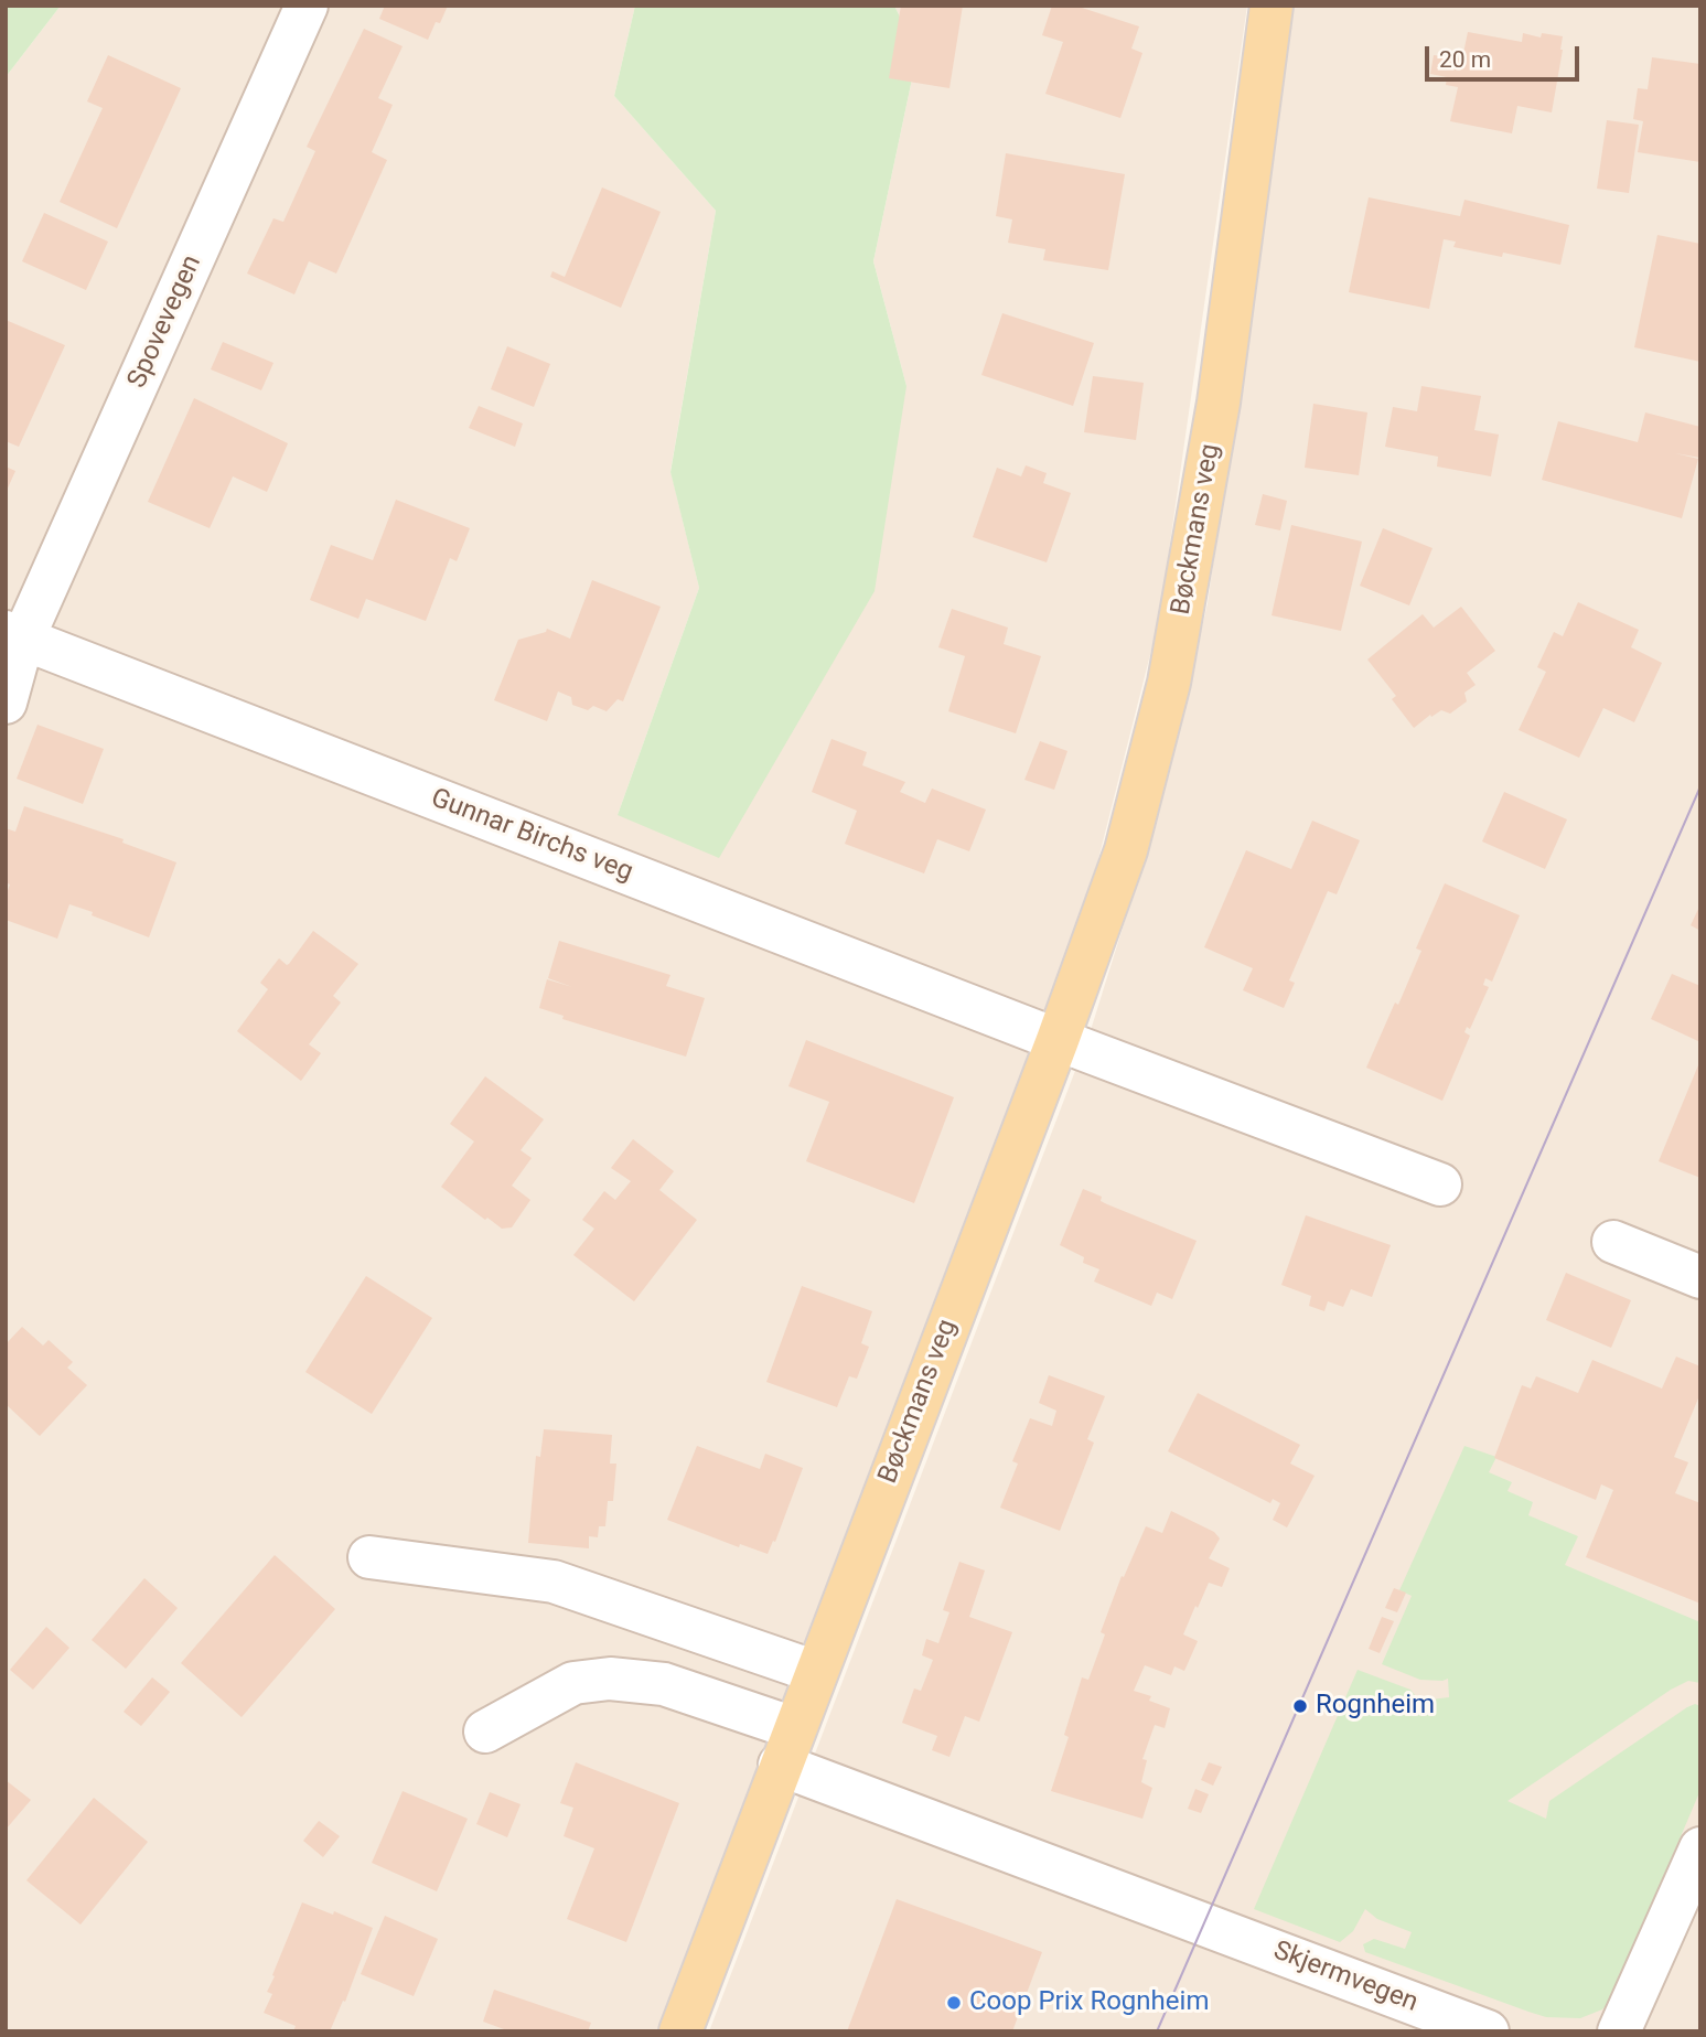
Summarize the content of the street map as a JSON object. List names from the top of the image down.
{
  "streets": {
    "main road": ["Bøckmans veg"],
    "street": ["Spovevegen", "Gunnar Birchs veg", "Skjermvegen"]
  },
  "crossings": [
    ["Spovevegen", "Gunnar Birchs veg"],
    ["Bøckmans veg", "Gunnar Birchs veg"],
    ["Bøckmans veg", "Skjermvegen"]
  ],
  "places": ["Rognheim", "Coop Prix Rognheim"],
  "scale_bar": "20 m"
}
